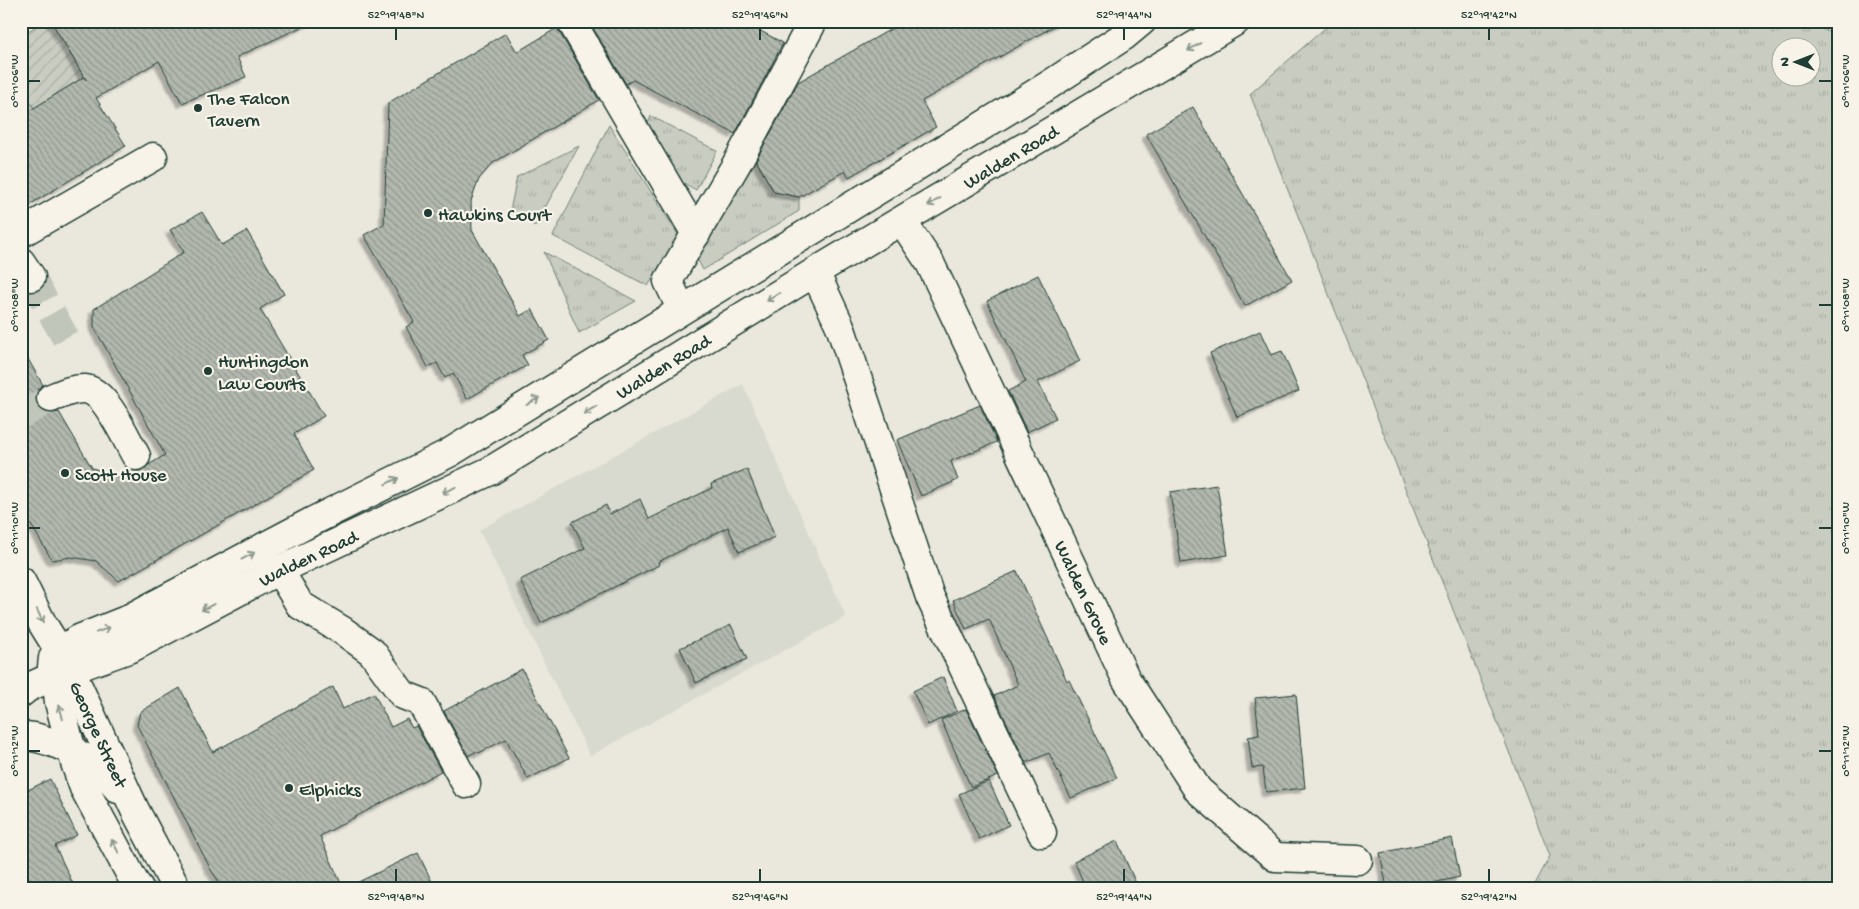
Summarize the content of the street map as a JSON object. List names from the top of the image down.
{
  "streets": {
    "main road": ["Walden Road", "Walden Grove", "George Street"]
  },
  "crossings": [
    ["Walden Road", "Walden Grove"],
    ["Walden Road", "George Street"]
  ],
  "places": [
    "The Falcon Tavern",
    "Hawkins Court",
    "Huntingdon Law Courts",
    "Scott House",
    "Elphicks"
  ],
  "north": "left",
  "coordinates": [
    "52°19'48\"N",
    "52°19'46\"N",
    "52°19'44\"N",
    "52°19'42\"N",
    "0°11'06\"W",
    "0°11'08\"W",
    "0°11'10\"W",
    "0°11'12\"W"
  ]
}
